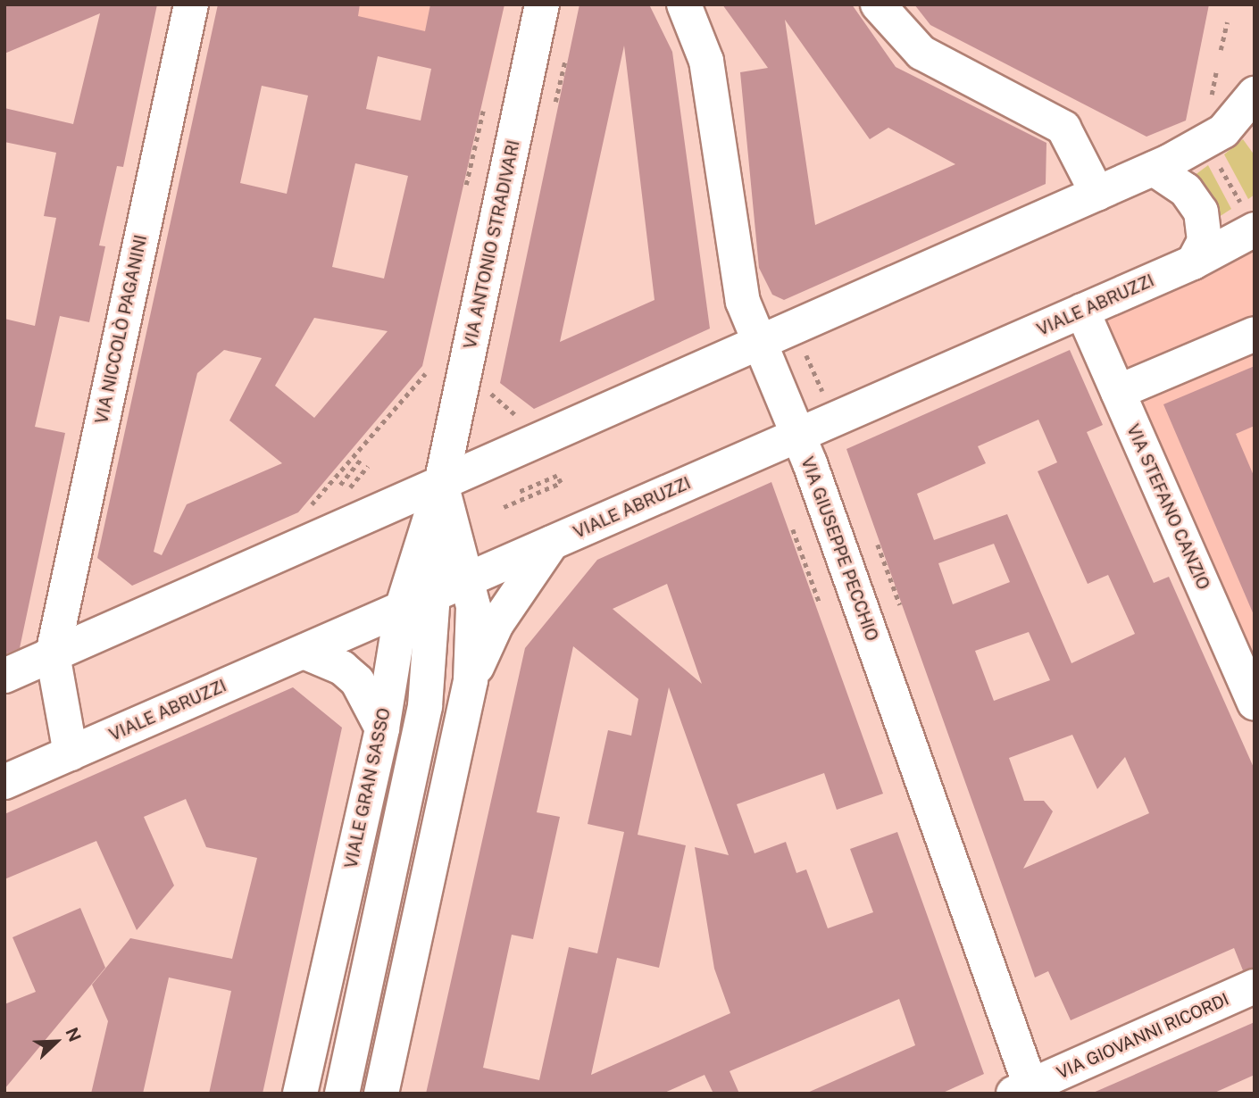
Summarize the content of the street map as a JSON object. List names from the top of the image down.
{
  "streets": {
    "main road": [
      "VIA ANTONIO STRADIVARI",
      "VIALE ABRUZZI",
      "VIA NICCOLÒ PAGANINI",
      "VIA STEFANO CANZIO",
      "VIA GIUSEPPE PECCHIO",
      "VIALE GRAN SASSO",
      "VIA GIOVANNI RICORDI"
    ]
  },
  "crossings": [
    ["VIA ANTONIO STRADIVARI", "VIALE GRAN SASSO"],
    ["VIALE ABRUZZI", "VIA STEFANO CANZIO"],
    ["VIALE ABRUZZI", "VIA GIUSEPPE PECCHIO"],
    ["VIALE ABRUZZI", "VIALE GRAN SASSO"],
    ["VIA GIUSEPPE PECCHIO", "VIA GIOVANNI RICORDI"]
  ],
  "north": "top right"
}
